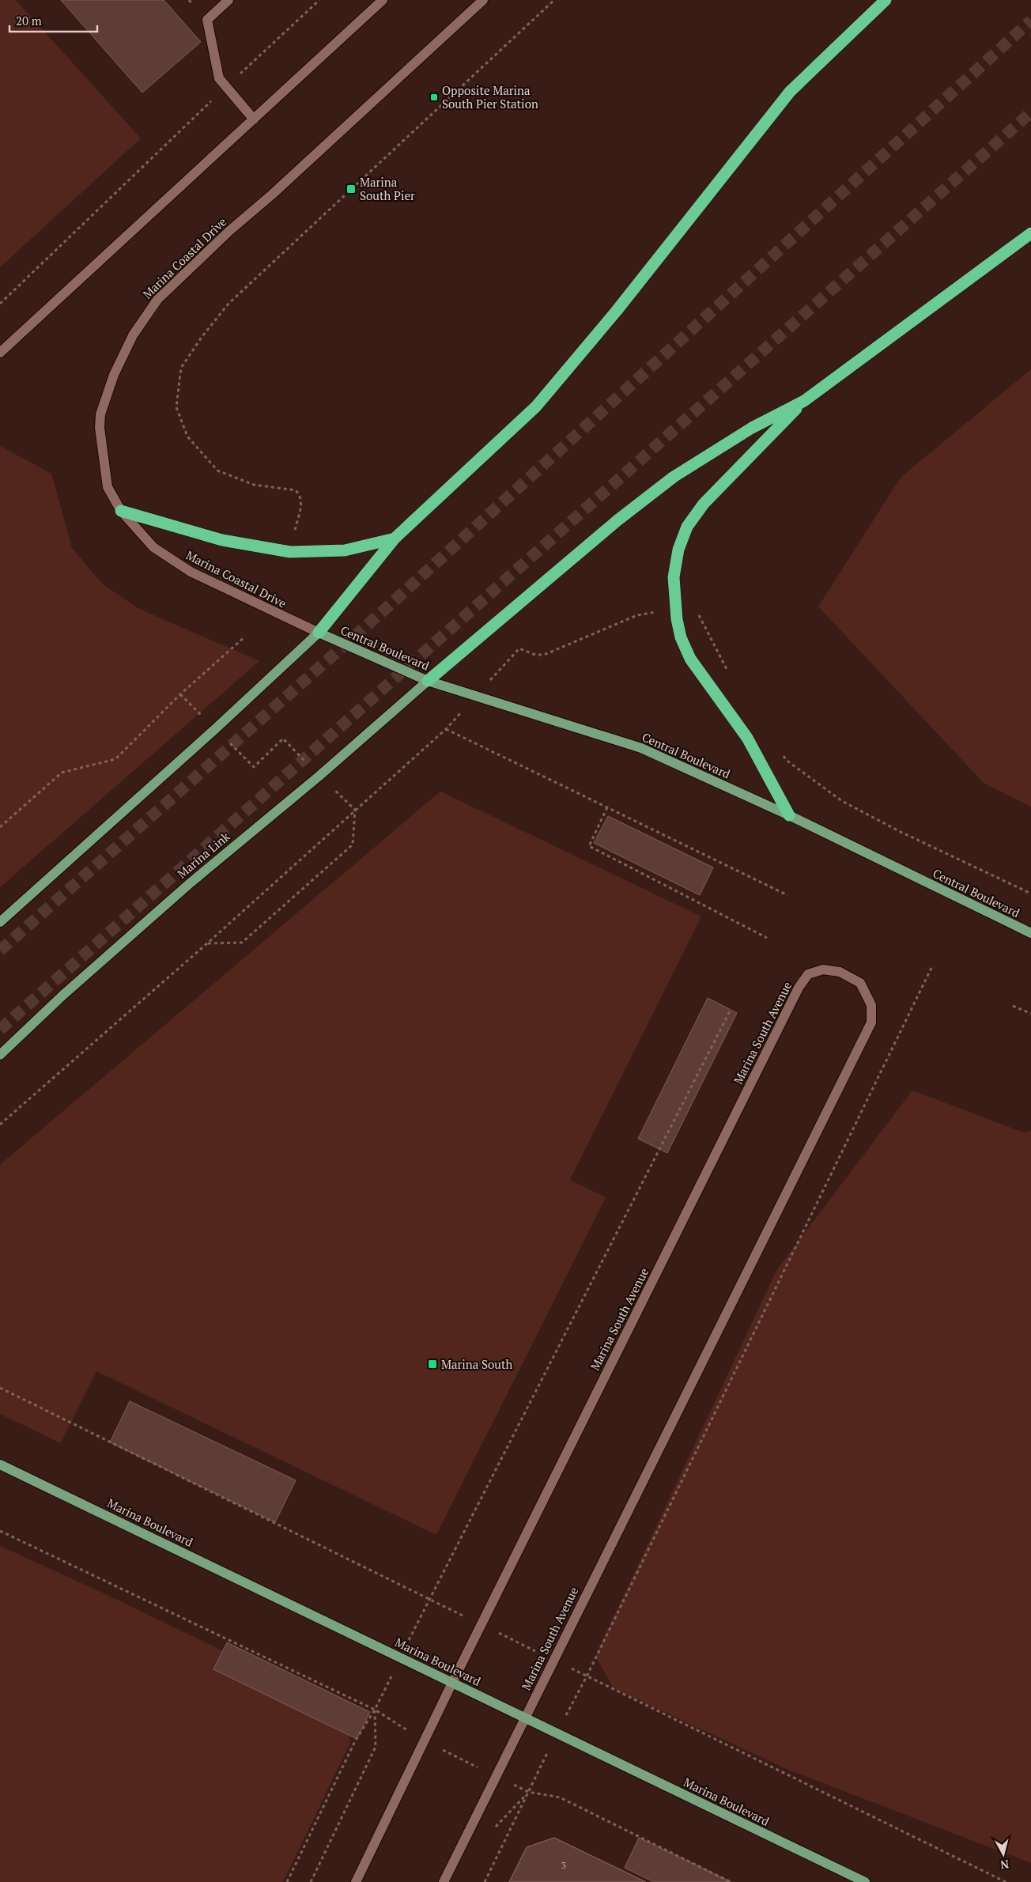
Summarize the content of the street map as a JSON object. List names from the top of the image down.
{
  "streets": {
    "main road": ["Central Boulevard", "Marina Link", "Marina Boulevard"],
    "street": ["Marina Coastal Drive", "Marina South Avenue"]
  },
  "crossings": [
    ["Marina Coastal Drive", "Central Boulevard"],
    ["Central Boulevard", "Marina Link"],
    ["Marina South Avenue", "Marina Boulevard"]
  ],
  "places": {
    "transit": ["Opposite Marina South Pier Station", "Marina South Pier", "Marina South"]
  },
  "house_numbers": ["3"],
  "scale_bar": "20 m",
  "north": "bottom"
}
